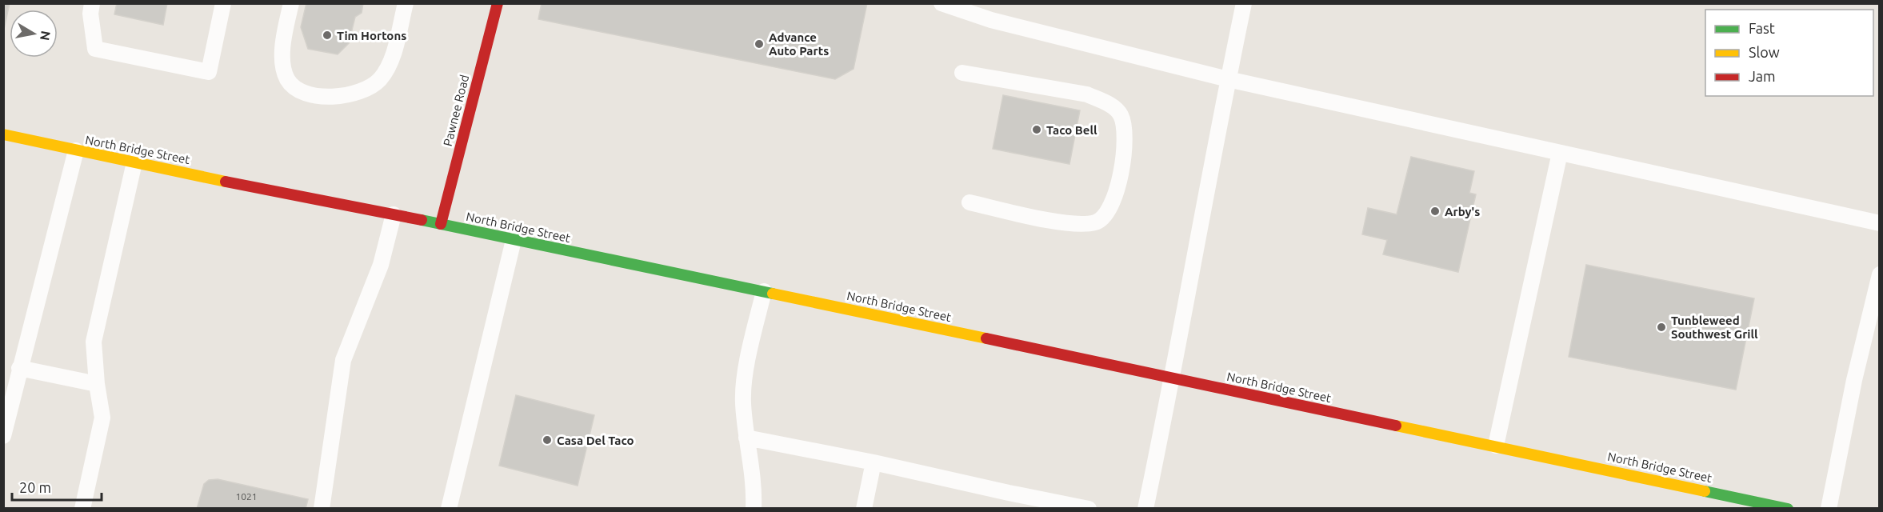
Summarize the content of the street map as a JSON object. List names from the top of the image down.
{
  "streets": {
    "main road": ["Pawnee Road", "North Bridge Street"]
  },
  "crossings": [
    ["Pawnee Road", "North Bridge Street"]
  ],
  "places": [
    "Tim Hortons",
    "Advance Auto Parts",
    "Taco Bell",
    "Arby's",
    "Tunbleweed Southwest Grill",
    "Casa Del Taco"
  ],
  "house_numbers": ["1021"],
  "legend": ["Fast", "Slow", "Jam"],
  "scale_bar": "20 m",
  "north": "right"
}
